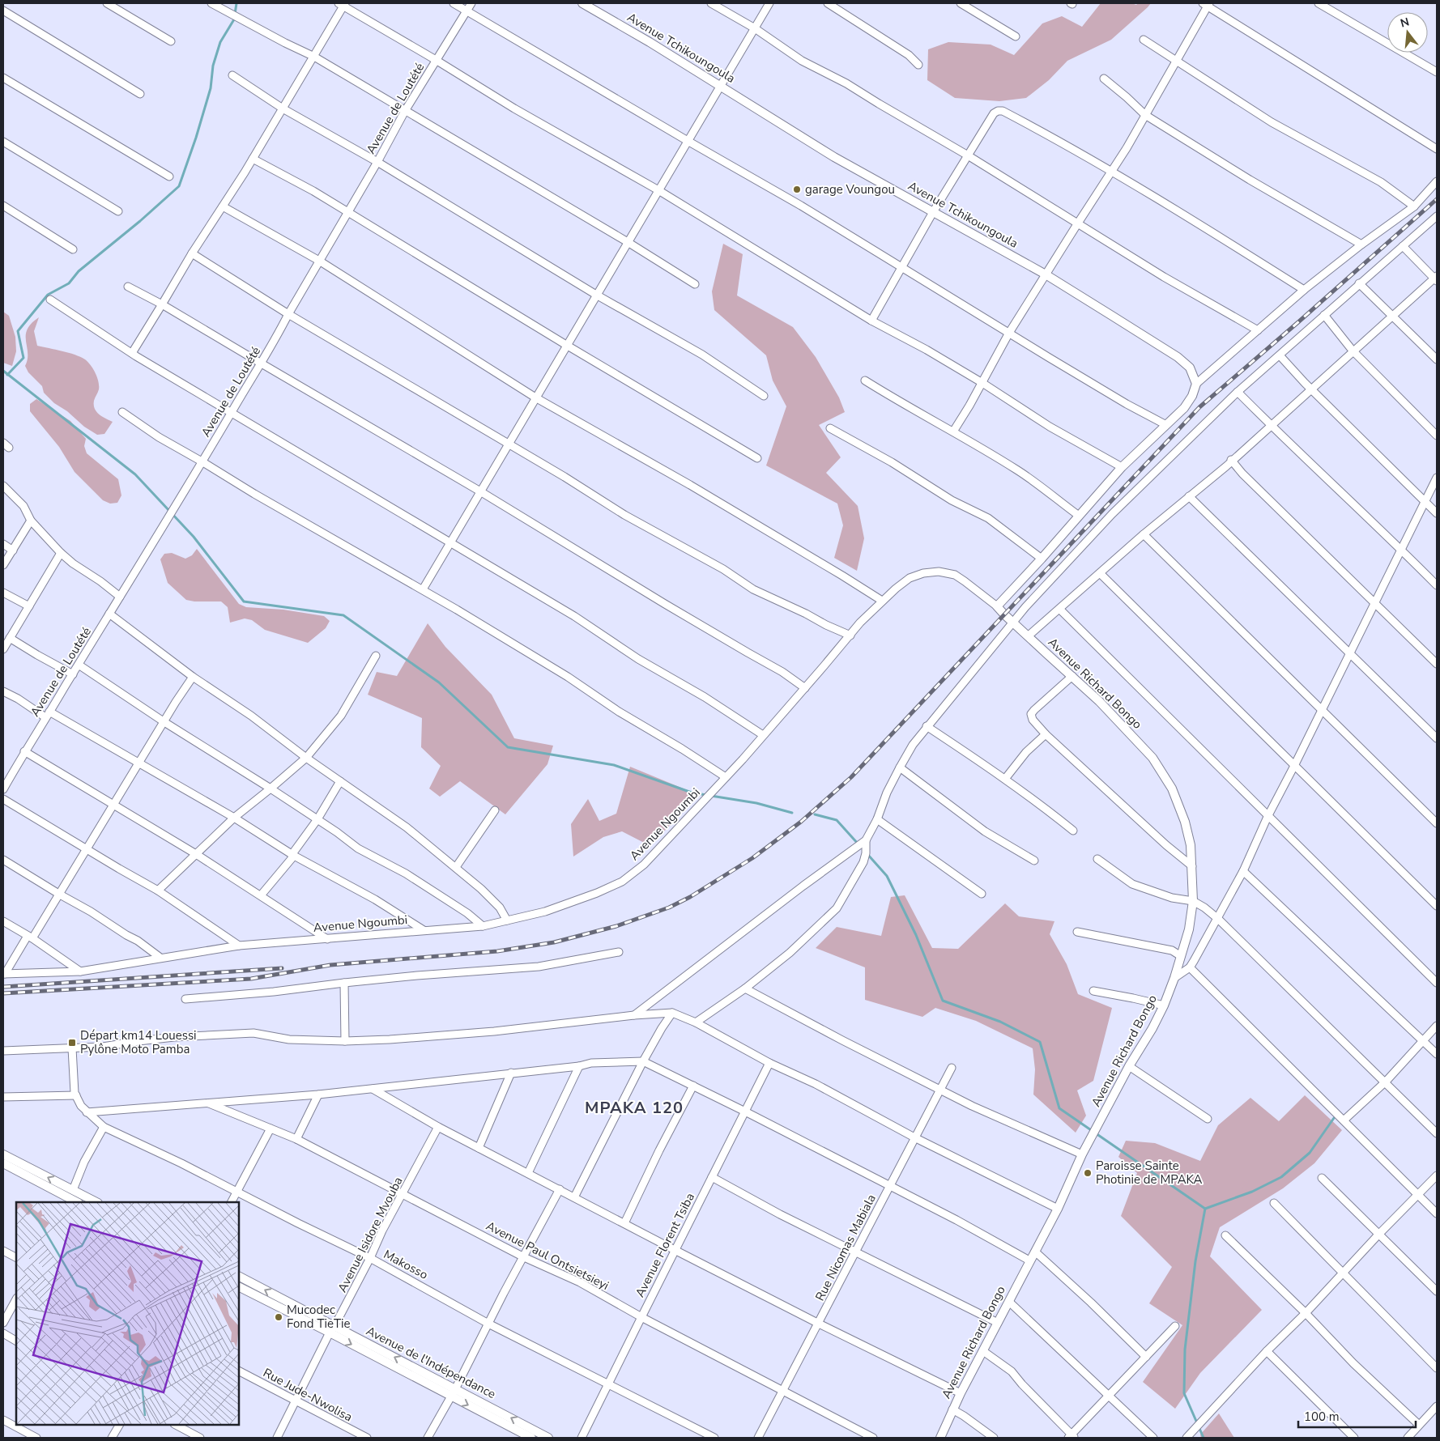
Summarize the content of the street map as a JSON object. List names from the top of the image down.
{
  "streets": {
    "street": [
      "Avenue Tchikoungoula",
      "Avenue de Loutété",
      "Avenue Richard Bongo",
      "Avenue Ngoumbi",
      "Avenue Isidore Mvouba",
      "Avenue Florent Tsiba",
      "Rue Nicomas Mabiala",
      "Avenue Paul Ontsietsieyi",
      "Makosso",
      "Avenue de l'Indépendance",
      "Rue Jude-Nwolisa"
    ]
  },
  "crossings": [
    ["Avenue Richard Bongo", "Avenue Ngoumbi"],
    ["Avenue Isidore Mvouba", "Avenue Paul Ontsietsieyi"],
    ["Avenue Isidore Mvouba", "Makosso"],
    ["Avenue Isidore Mvouba", "Avenue de l'Indépendance"],
    ["Avenue Isidore Mvouba", "Rue Jude-Nwolisa"],
    ["Avenue Florent Tsiba", "Avenue Paul Ontsietsieyi"],
    ["Avenue Florent Tsiba", "Makosso"],
    ["Rue Nicomas Mabiala", "Avenue Paul Ontsietsieyi"]
  ],
  "districts": ["MPAKA 120"],
  "places": {
    "other": ["garage Voungou", "Paroisse Sainte Photinie de MPAKA", "Mucodec Fond TieTie"],
    "transit": ["Départ km14 Louessi Pylône Moto Pamba"]
  },
  "scale_bar": "100 m",
  "north": "top"
}
